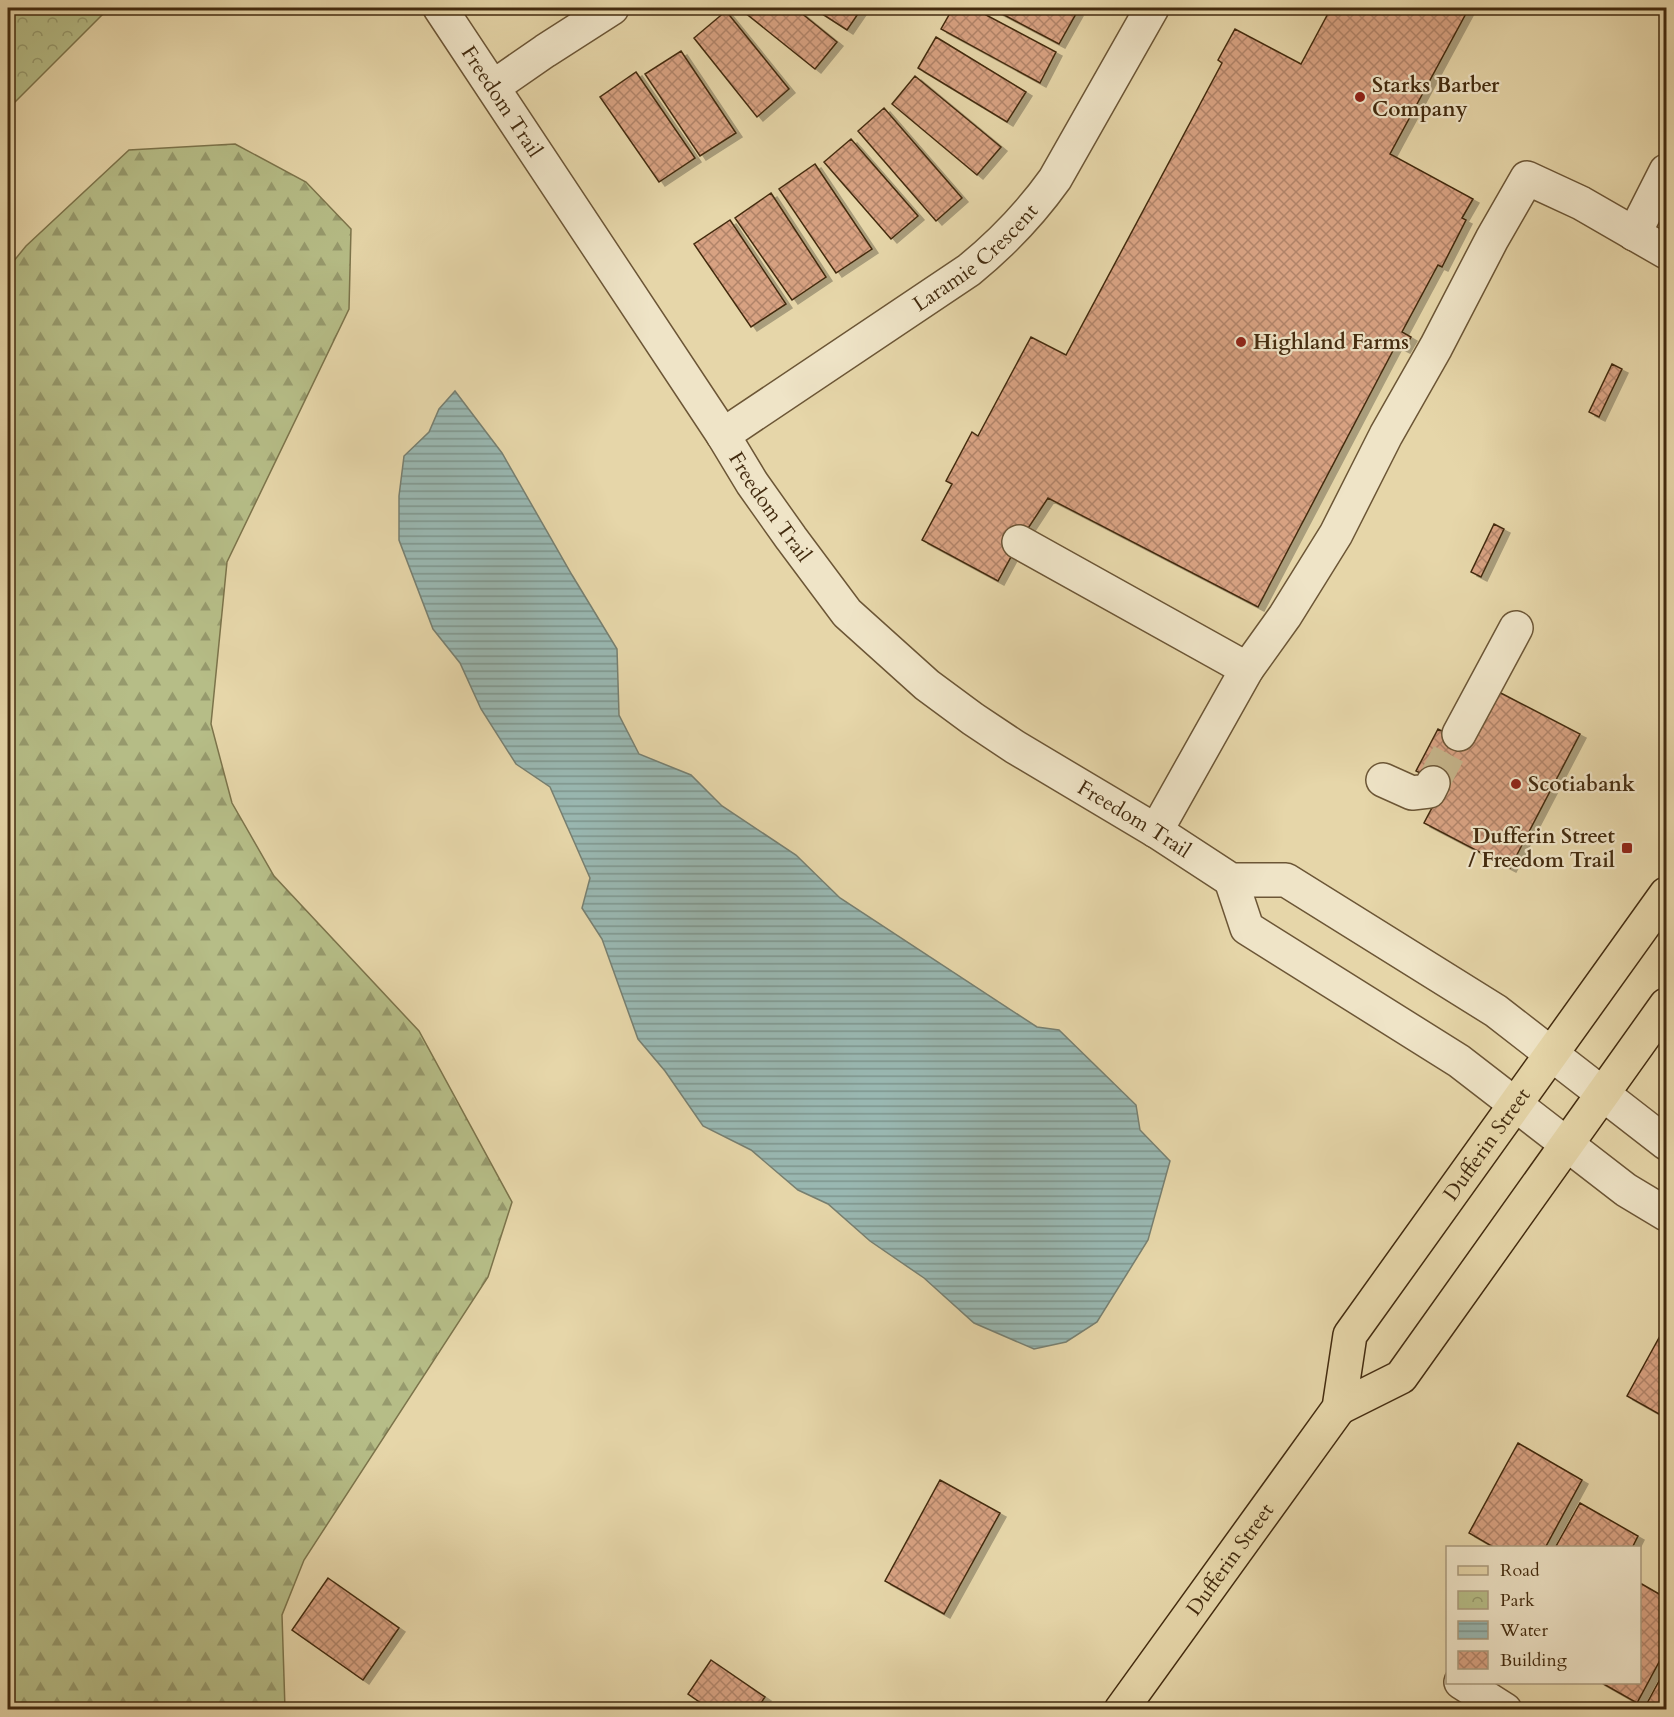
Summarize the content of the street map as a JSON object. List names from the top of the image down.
{
  "streets": {
    "main road": ["Dufferin Street"],
    "street": ["Freedom Trail", "Laramie Crescent"]
  },
  "crossings": [
    ["Freedom Trail", "Laramie Crescent"]
  ],
  "places": {
    "other": ["Starks Barber Company", "Highland Farms", "Scotiabank"],
    "transit": ["Dufferin Street / Freedom Trail"]
  },
  "legend": [
    "Road",
    "Park",
    "Water",
    "Building"
  ]
}
